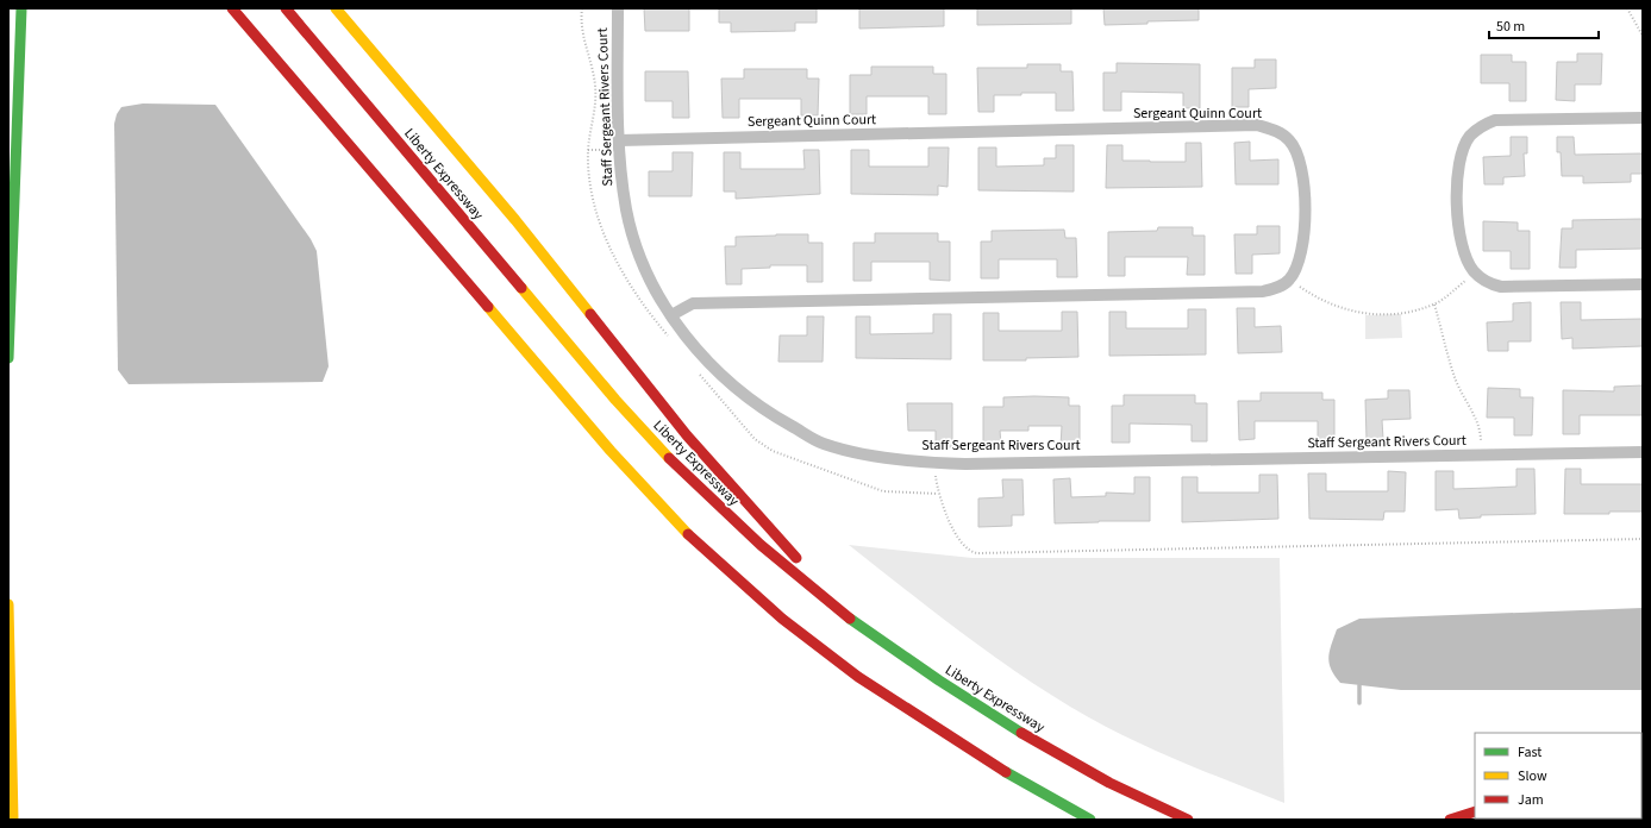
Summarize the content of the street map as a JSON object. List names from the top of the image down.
{
  "streets": {
    "main road": ["Liberty Expressway"],
    "street": ["Staff Sergeant Rivers Court", "Sergeant Quinn Court"]
  },
  "crossings": [
    ["Staff Sergeant Rivers Court", "Sergeant Quinn Court"]
  ],
  "legend": ["Fast", "Slow", "Jam"],
  "scale_bar": "50 m"
}
